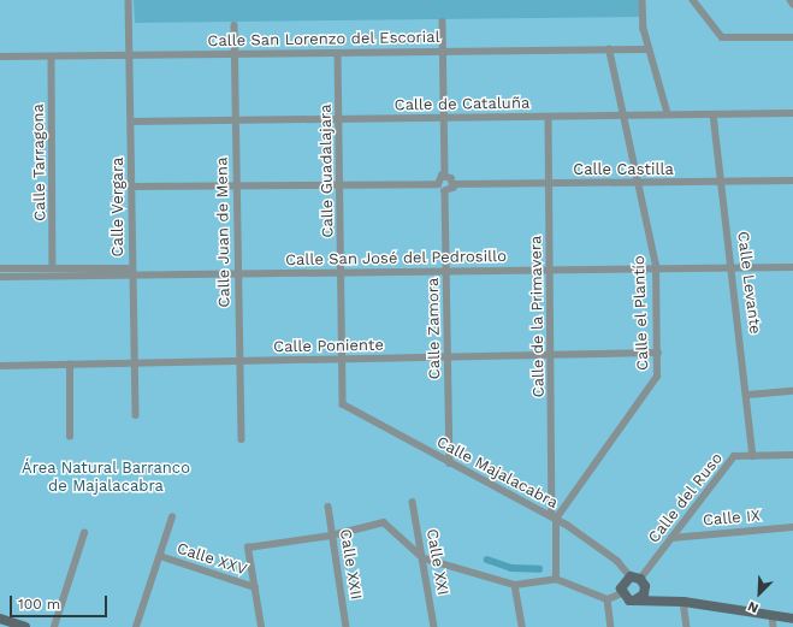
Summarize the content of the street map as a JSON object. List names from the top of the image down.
{
  "streets": {
    "street": [
      "Calle San Lorenzo del Escorial",
      "Calle de Cataluña",
      "Calle Tarragona",
      "Calle Castilla",
      "Calle Guadalajara",
      "Calle Vergara",
      "Calle Juan de Mena",
      "Calle San José del Pedrosillo",
      "Calle Levante",
      "Calle el Plantío",
      "Calle de la Primavera",
      "Calle Zamora",
      "Calle Poniente",
      "Calle Majalacabra",
      "Calle del Ruso",
      "Calle IX",
      "Calle XXV",
      "Calle XXI",
      "Calle XXII"
    ]
  },
  "crossings": [
    ["Calle San Lorenzo del Escorial", "Calle Tarragona"],
    ["Calle San Lorenzo del Escorial", "Calle Guadalajara"],
    ["Calle San Lorenzo del Escorial", "Calle Vergara"],
    ["Calle San Lorenzo del Escorial", "Calle Juan de Mena"],
    ["Calle San Lorenzo del Escorial", "Calle el Plantío"],
    ["Calle de Cataluña", "Calle Guadalajara"],
    ["Calle de Cataluña", "Calle Vergara"],
    ["Calle de Cataluña", "Calle Juan de Mena"],
    ["Calle de Cataluña", "Calle Levante"],
    ["Calle de Cataluña", "Calle el Plantío"],
    ["Calle de Cataluña", "Calle de la Primavera"],
    ["Calle Tarragona", "Calle San José del Pedrosillo"],
    ["Calle Castilla", "Calle Levante"],
    ["Calle Castilla", "Calle el Plantío"],
    ["Calle Castilla", "Calle de la Primavera"],
    ["Calle Guadalajara", "Calle San José del Pedrosillo"],
    ["Calle Guadalajara", "Calle Poniente"],
    ["Calle Guadalajara", "Calle Majalacabra"],
    ["Calle Vergara", "Calle San José del Pedrosillo"],
    ["Calle Vergara", "Calle Poniente"],
    ["Calle Juan de Mena", "Calle San José del Pedrosillo"],
    ["Calle Juan de Mena", "Calle Poniente"],
    ["Calle San José del Pedrosillo", "Calle Levante"],
    ["Calle San José del Pedrosillo", "Calle el Plantío"],
    ["Calle San José del Pedrosillo", "Calle de la Primavera"],
    ["Calle San José del Pedrosillo", "Calle Zamora"],
    ["Calle Levante", "Calle del Ruso"],
    ["Calle el Plantío", "Calle de la Primavera"],
    ["Calle el Plantío", "Calle Poniente"],
    ["Calle el Plantío", "Calle Majalacabra"],
    ["Calle de la Primavera", "Calle Poniente"],
    ["Calle de la Primavera", "Calle Majalacabra"],
    ["Calle Zamora", "Calle Poniente"],
    ["Calle Zamora", "Calle Majalacabra"],
    ["Calle Majalacabra", "Calle del Ruso"],
    ["Calle del Ruso", "Calle IX"]
  ],
  "parks": ["Área Natural Barranco de Majalacabra"],
  "scale_bar": "100 m",
  "north": "bottom left"
}
